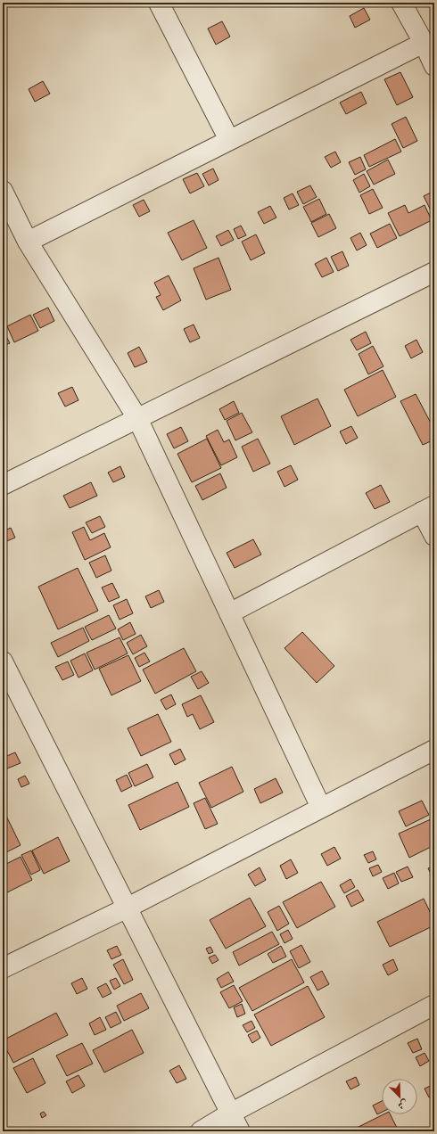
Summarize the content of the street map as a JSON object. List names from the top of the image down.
{
  "north": "bottom right"
}
